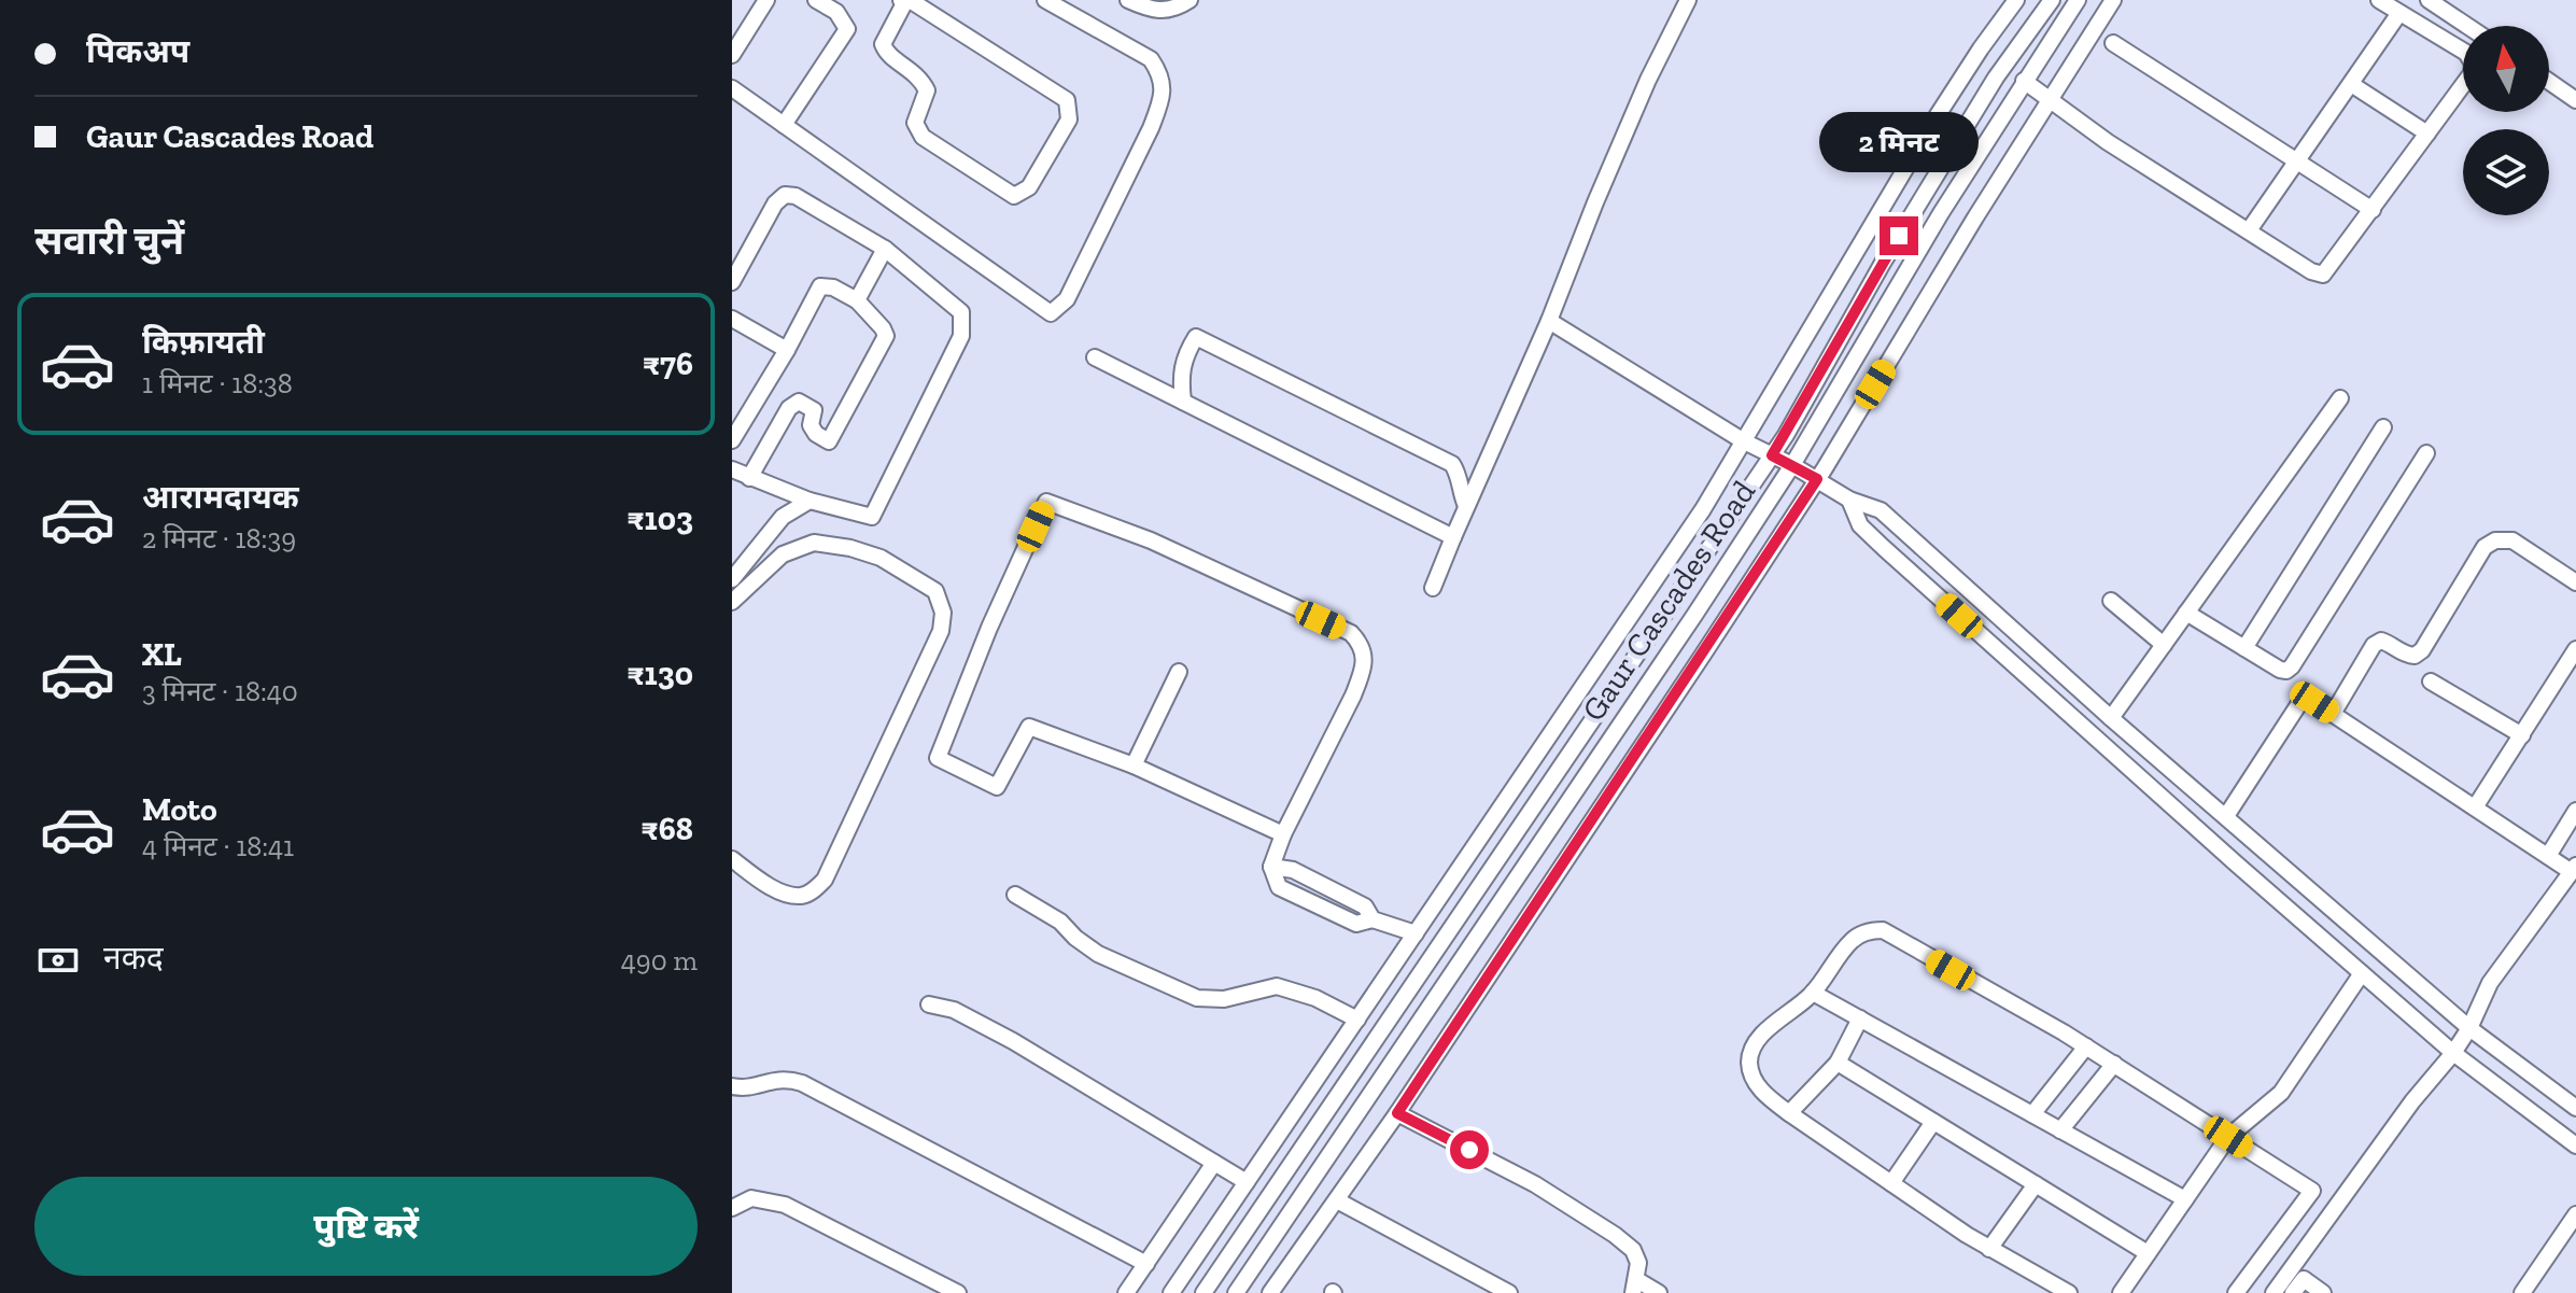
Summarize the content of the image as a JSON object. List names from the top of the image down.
{
  "streets": {
    "street": ["Gaur Cascades Road"]
  },
  "north": "top",
  "page": {
    "banner": ["पिकअप", "Gaur Cascades Road"],
    "bubble": "2 मिनट",
    "heading": "सवारी चुनें",
    "list": [
      {
        "name": "किफ़ायती",
        "note": "1 मिनट · 18:38",
        "value": "₹76"
      },
      {
        "name": "आरामदायक",
        "note": "2 मिनट · 18:39",
        "value": "₹103"
      },
      {
        "name": "XL",
        "note": "3 मिनट · 18:40",
        "value": "₹130"
      },
      {
        "name": "Moto",
        "note": "4 मिनट · 18:41",
        "value": "₹68"
      }
    ],
    "pay": ["नकद", "490 m"],
    "buttons": "पुष्टि करें"
  }
}
